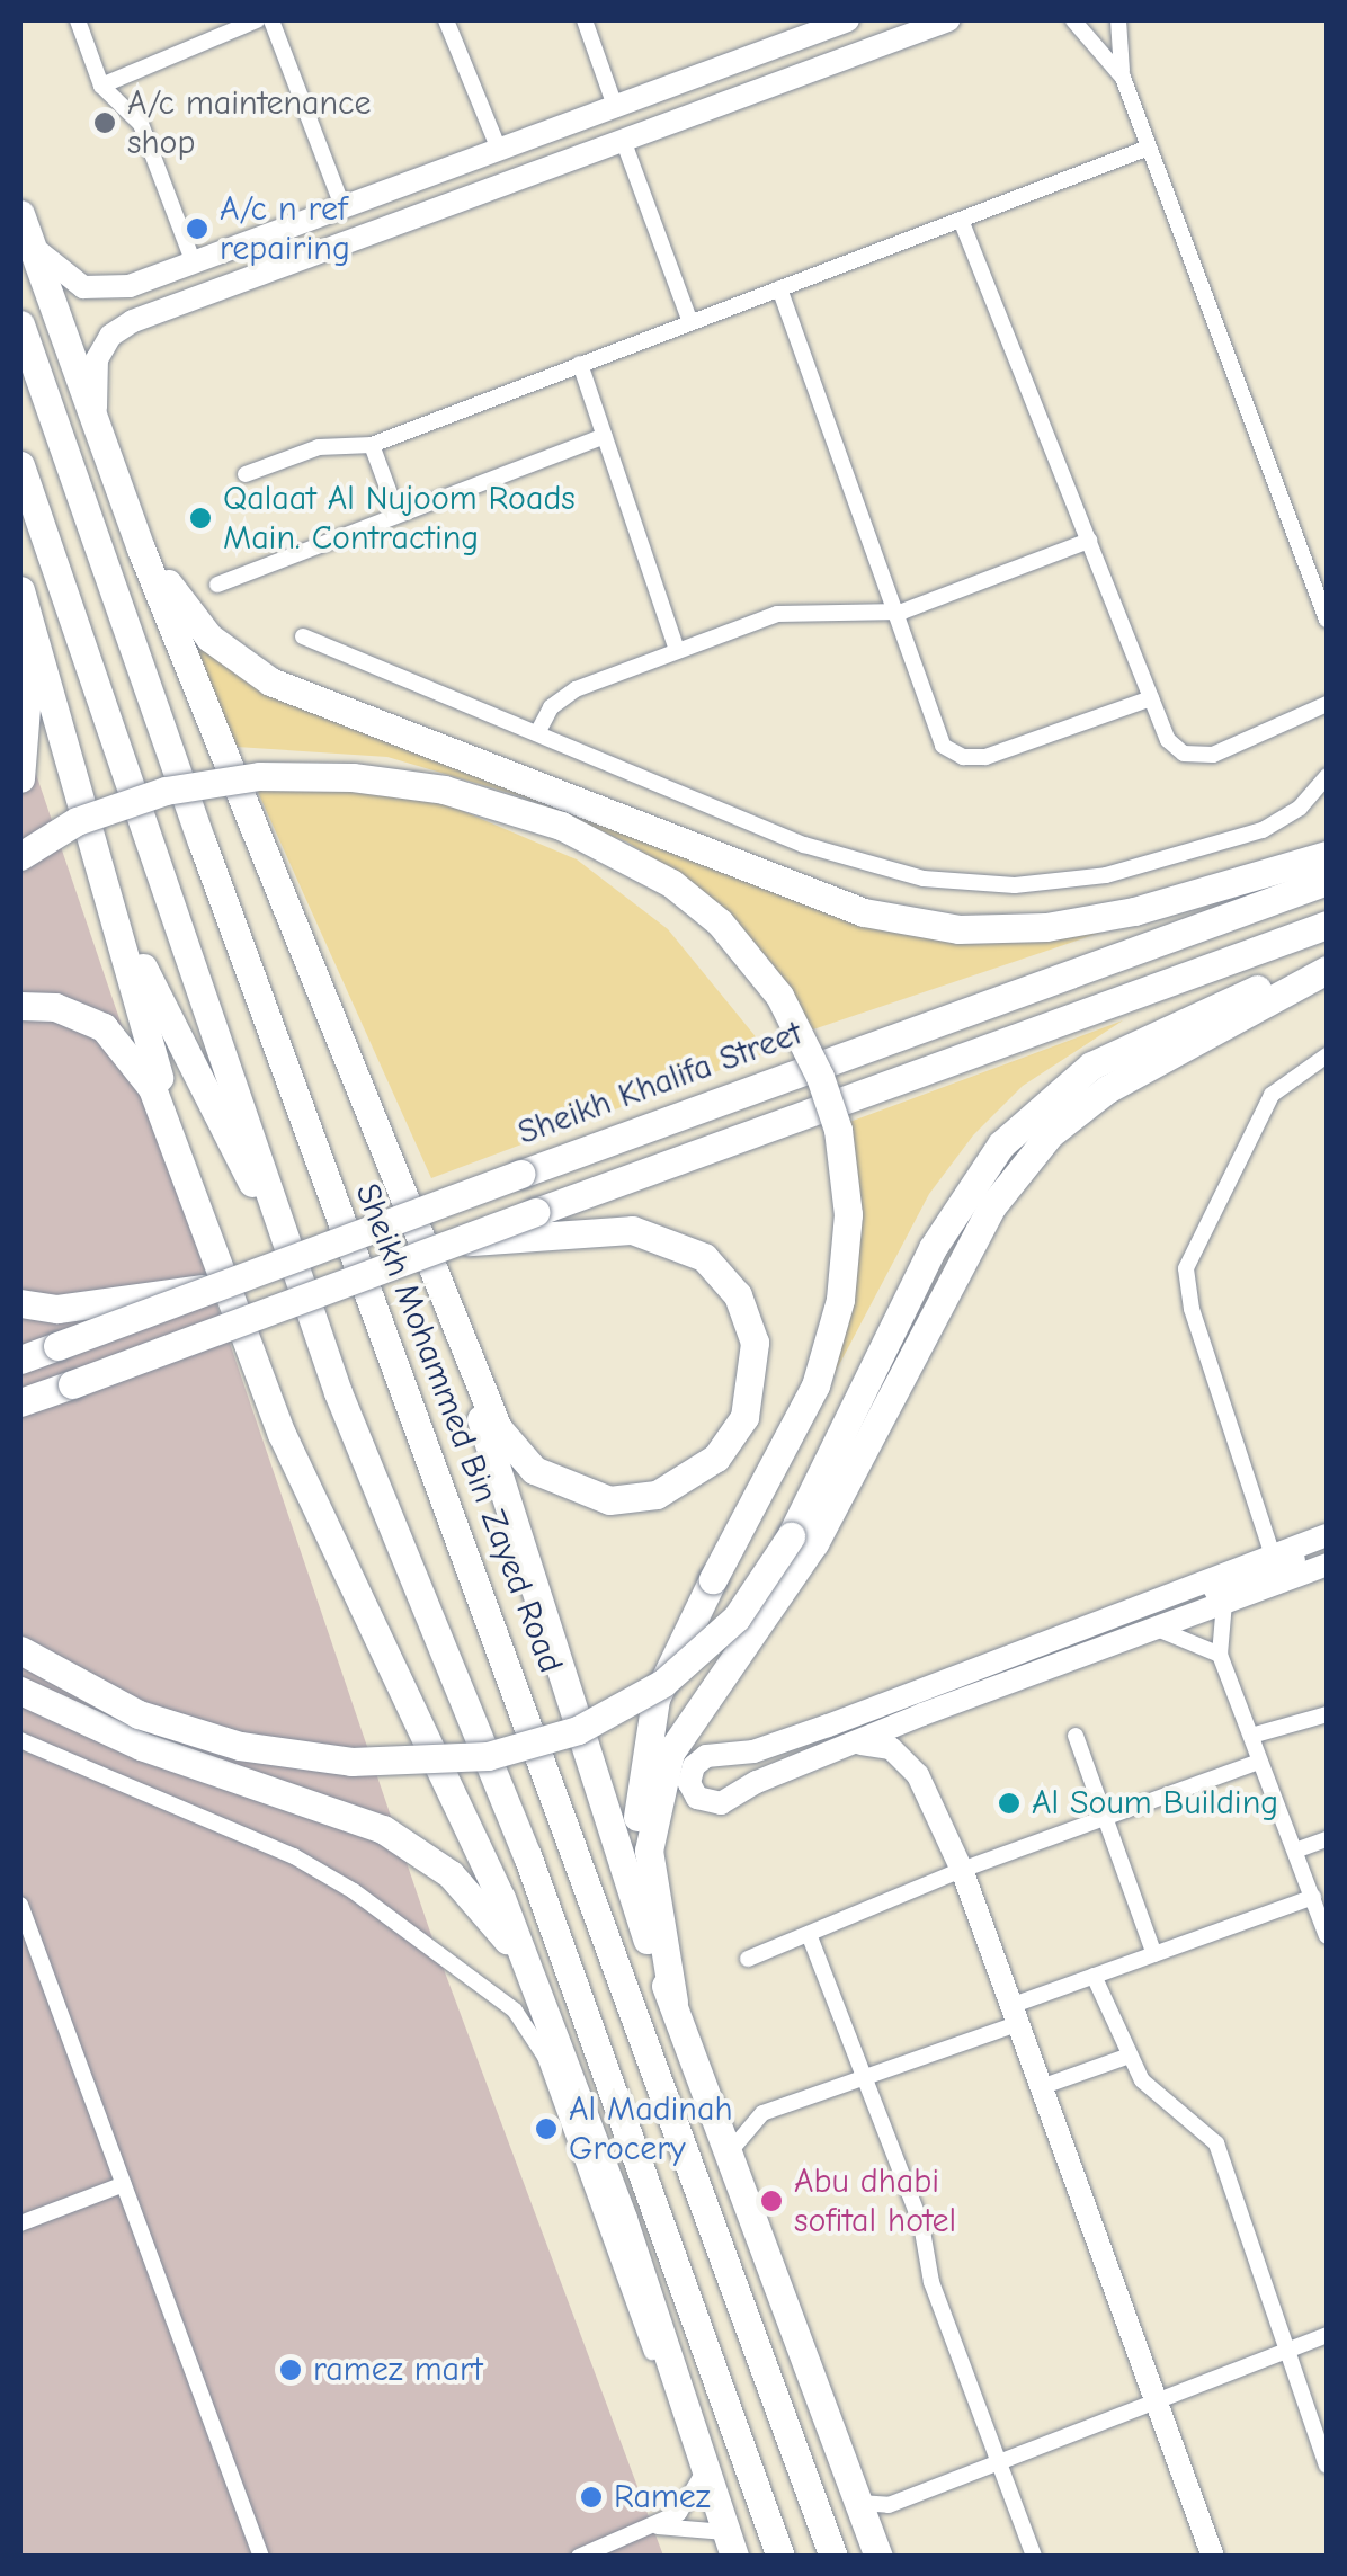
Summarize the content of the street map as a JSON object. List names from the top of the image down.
{
  "streets": {
    "highway": ["Sheikh Khalifa Street", "Sheikh Mohammed Bin Zayed Road"]
  },
  "places": [
    "A/c maintenance shop",
    "A/c n ref repairing",
    "Qalaat Al Nujoom Roads Main. Contracting",
    "Al Soum Building",
    "Al Madinah Grocery",
    "Abu dhabi sofital hotel",
    "ramez mart",
    "Ramez"
  ]
}
